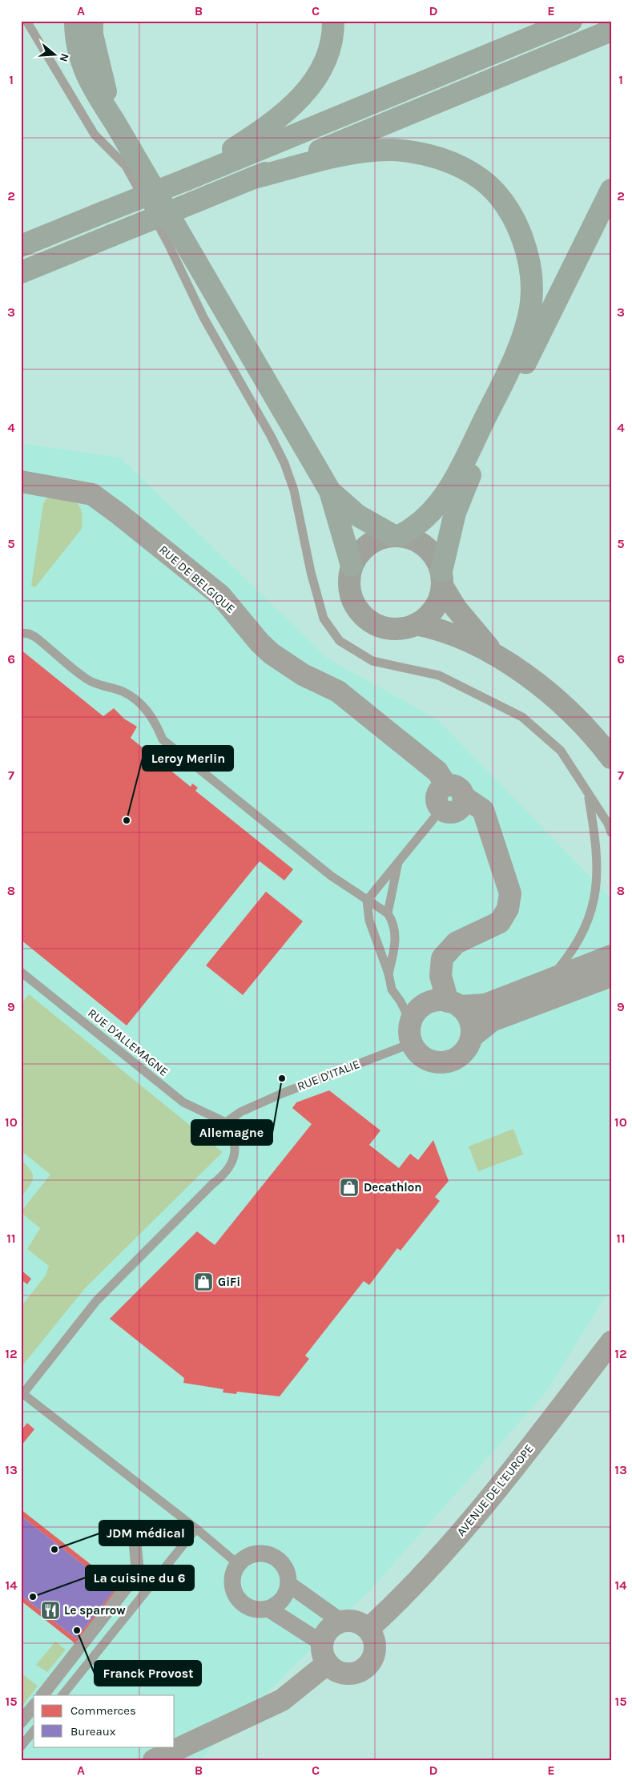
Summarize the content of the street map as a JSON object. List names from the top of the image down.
{
  "streets": {
    "street": ["RUE DE BELGIQUE", "AVENUE DE L'EUROPE"],
    "lane": ["RUE D'ALLEMAGNE", "RUE D'ITALIE"]
  },
  "crossings": [
    ["RUE DE BELGIQUE", "RUE D'ITALIE"],
    ["RUE D'ALLEMAGNE", "RUE D'ITALIE"]
  ],
  "places": {
    "other": [
      "Leroy Merlin",
      "Allemagne",
      "JDM médical",
      "La cuisine du 6",
      "Franck Provost"
    ],
    "shop": ["Decathlon", "GiFi"],
    "restaurant": ["Le sparrow"]
  },
  "legend": ["Commerces", "Bureaux"],
  "north": "right",
  "grid": {
    "columns": [
      "A",
      "B",
      "C",
      "D",
      "E"
    ],
    "rows": [
      "1",
      "2",
      "3",
      "4",
      "5",
      "6",
      "7",
      "8",
      "9",
      "10",
      "11",
      "12",
      "13",
      "14",
      "15"
    ]
  }
}
